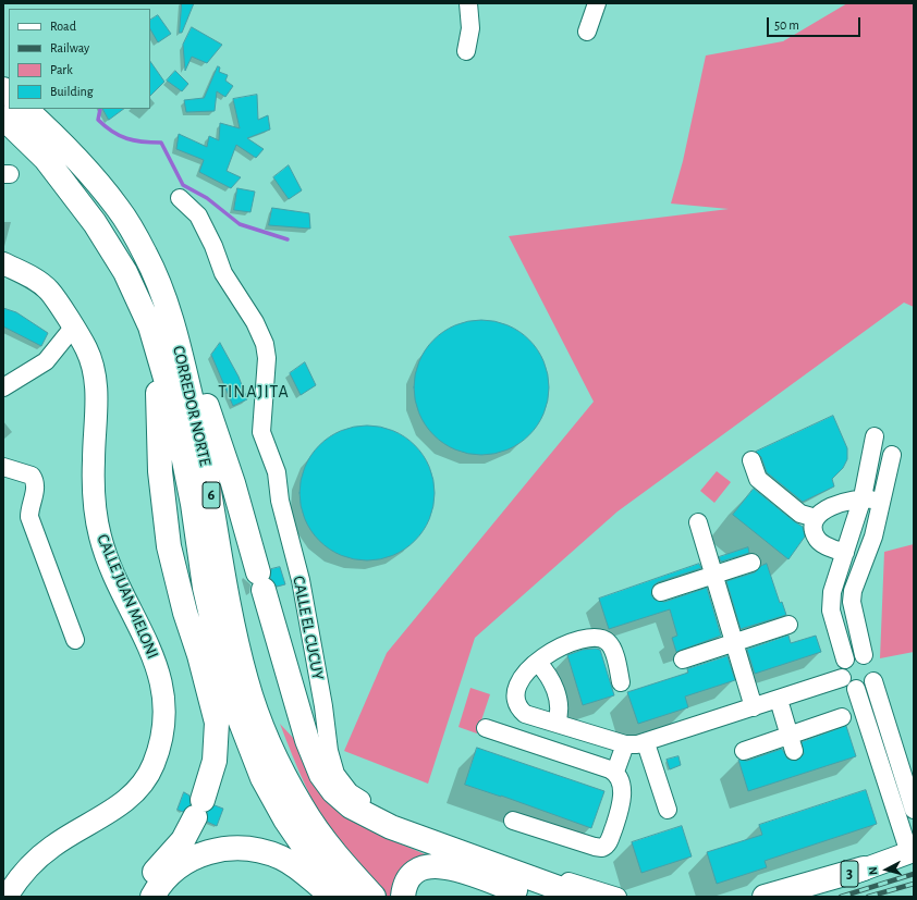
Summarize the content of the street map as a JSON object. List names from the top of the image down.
{
  "streets": {
    "highway": ["CORREDOR NORTE", "6"],
    "main road": ["CALLE JUAN MELONI", "3"],
    "street": ["CALLE EL CUCUY"]
  },
  "districts": ["TINAJITA"],
  "legend": [
    "Road",
    "Railway",
    "Park",
    "Building"
  ],
  "scale_bar": "50 m",
  "north": "left"
}
